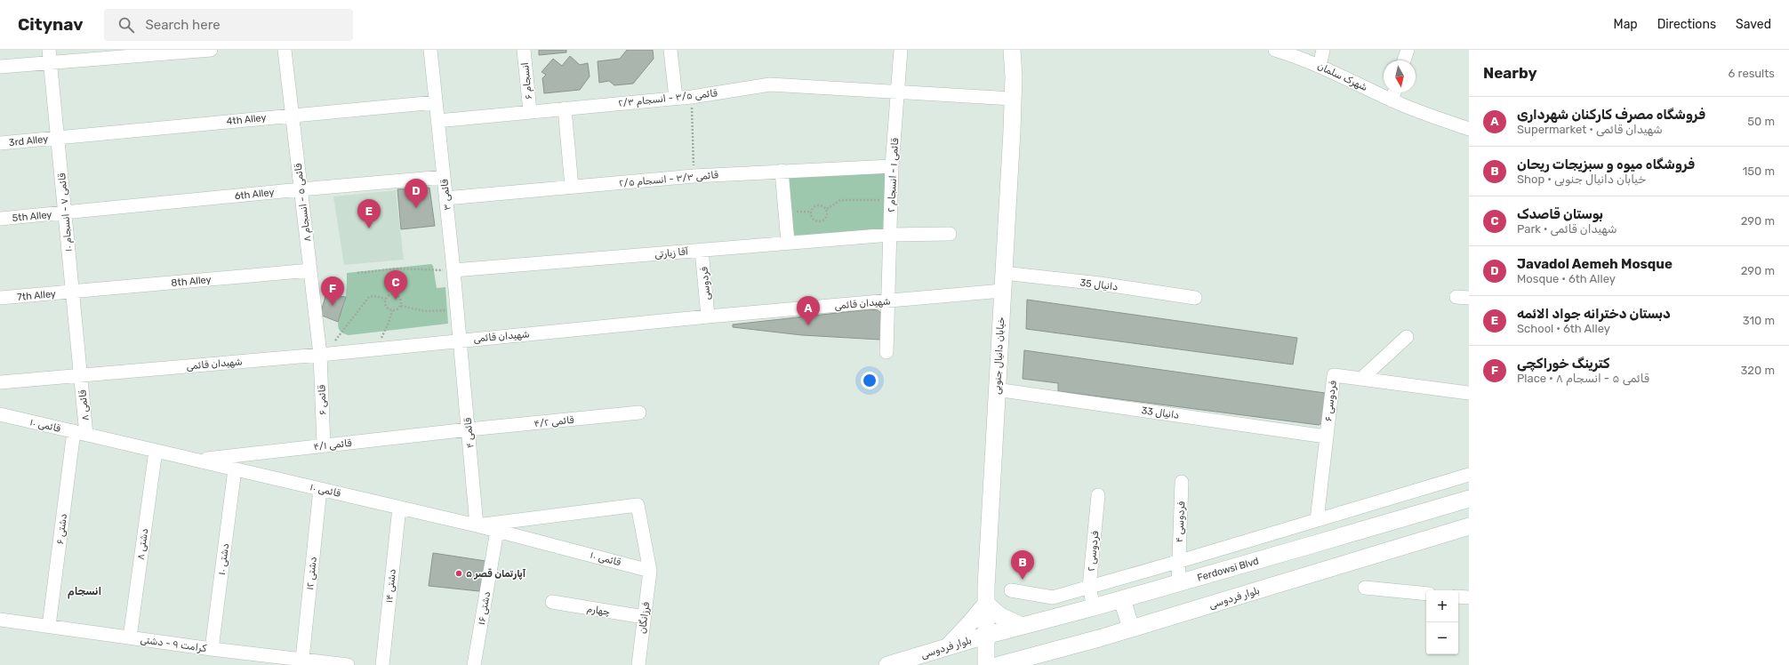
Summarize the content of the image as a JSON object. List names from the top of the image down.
{
  "streets": {
    "main road": ["خیابان دانیال جنوبی", "Ferdowsi Blvd", "بلوار فردوسی"],
    "street": [
      "شهرک سلمان",
      "انسجام ۶",
      "قائمی ۳/۵ - انسجام ۲/۳",
      "4th Alley",
      "3rd Alley",
      "قائمی ۱ - انسجام ۲",
      "قائمی ۳/۳ - انسجام ۲/۵",
      "6th Alley",
      "قائمی ۳",
      "قائمی ۵ - انسجام ۸",
      "قائمی ۷ - انسجام ۱۰",
      "5th Alley",
      "آقا زیارتی",
      "8th Alley",
      "فردوسی",
      "دانیال 35",
      "7th Alley",
      "شهیدان قائمی",
      "قائمی ۶",
      "فردوسی ۶",
      "قائمی ۸",
      "دانیال 33",
      "قائمی ۴/۲",
      "قائمی ۱۰",
      "قائمی ۴",
      "قائمی ۴/۱",
      "فردوسی ۴",
      "دشتی ۶",
      "دشتی ۸",
      "فردوسی ۲",
      "دشتی ۱۰",
      "دشتی ۱۲",
      "دشتی ۱۴",
      "دشتی ۱۶",
      "چهارم",
      "فرزانگان",
      "کرامت ۹ - دشتی"
    ]
  },
  "crossings": [
    ["انسجام ۶", "قائمی ۳/۵ - انسجام ۲/۳"],
    ["قائمی ۳/۵ - انسجام ۲/۳", "قائمی ۱ - انسجام ۲"],
    ["قائمی ۳/۵ - انسجام ۲/۳", "قائمی ۳"],
    ["قائمی ۳/۵ - انسجام ۲/۳", "خیابان دانیال جنوبی"],
    ["4th Alley", "3rd Alley"],
    ["4th Alley", "قائمی ۳"],
    ["4th Alley", "قائمی ۵ - انسجام ۸"],
    ["4th Alley", "قائمی ۷ - انسجام ۱۰"],
    ["3rd Alley", "قائمی ۷ - انسجام ۱۰"],
    ["قائمی ۱ - انسجام ۲", "قائمی ۳/۳ - انسجام ۲/۵"],
    ["قائمی ۱ - انسجام ۲", "آقا زیارتی"],
    ["قائمی ۱ - انسجام ۲", "شهیدان قائمی"],
    ["قائمی ۳/۳ - انسجام ۲/۵", "قائمی ۳"],
    ["6th Alley", "قائمی ۳"],
    ["6th Alley", "قائمی ۵ - انسجام ۸"],
    ["6th Alley", "قائمی ۷ - انسجام ۱۰"],
    ["6th Alley", "5th Alley"],
    ["قائمی ۳", "آقا زیارتی"],
    ["قائمی ۳", "شهیدان قائمی"],
    ["قائمی ۳", "قائمی ۴"],
    ["قائمی ۵ - انسجام ۸", "8th Alley"],
    ["قائمی ۵ - انسجام ۸", "شهیدان قائمی"],
    ["قائمی ۵ - انسجام ۸", "قائمی ۶"],
    ["قائمی ۷ - انسجام ۱۰", "5th Alley"],
    ["قائمی ۷ - انسجام ۱۰", "8th Alley"],
    ["قائمی ۷ - انسجام ۱۰", "7th Alley"],
    ["قائمی ۷ - انسجام ۱۰", "شهیدان قائمی"],
    ["قائمی ۷ - انسجام ۱۰", "قائمی ۸"],
    ["آقا زیارتی", "فردوسی"],
    ["8th Alley", "7th Alley"],
    ["فردوسی", "شهیدان قائمی"],
    ["دانیال 35", "خیابان دانیال جنوبی"],
    ["شهیدان قائمی", "خیابان دانیال جنوبی"],
    ["شهیدان قائمی", "قائمی ۶"],
    ["شهیدان قائمی", "قائمی ۸"],
    ["شهیدان قائمی", "قائمی ۴"],
    ["خیابان دانیال جنوبی", "دانیال 33"],
    ["خیابان دانیال جنوبی", "Ferdowsi Blvd"],
    ["خیابان دانیال جنوبی", "بلوار فردوسی"],
    ["قائمی ۶", "قائمی ۴/۱"],
    ["فردوسی ۶", "دانیال 33"],
    ["قائمی ۸", "قائمی ۱۰"],
    ["قائمی ۸", "دشتی ۶"],
    ["قائمی ۴/۲", "قائمی ۴"],
    ["قائمی ۴/۲", "قائمی ۴/۱"],
    ["قائمی ۱۰", "قائمی ۴"],
    ["قائمی ۱۰", "قائمی ۴/۱"],
    ["قائمی ۱۰", "دشتی ۶"],
    ["قائمی ۱۰", "دشتی ۸"],
    ["قائمی ۱۰", "دشتی ۱۰"],
    ["قائمی ۱۰", "دشتی ۱۲"],
    ["قائمی ۱۰", "دشتی ۱۴"],
    ["قائمی ۱۰", "دشتی ۱۶"],
    ["قائمی ۱۰", "فرزانگان"],
    ["قائمی ۴", "قائمی ۴/۱"],
    ["قائمی ۴", "فرزانگان"],
    ["فردوسی ۴", "Ferdowsi Blvd"],
    ["دشتی ۶", "کرامت ۹ - دشتی"],
    ["دشتی ۸", "کرامت ۹ - دشتی"],
    ["فردوسی ۲", "Ferdowsi Blvd"],
    ["دشتی ۱۰", "کرامت ۹ - دشتی"],
    ["Ferdowsi Blvd", "بلوار فردوسی"],
    ["دشتی ۱۲", "کرامت ۹ - دشتی"],
    ["چهارم", "فرزانگان"]
  ],
  "districts": ["انسجام"],
  "places": ["آپارتمان قصر ۵"],
  "north": "bottom",
  "page": {
    "header": "Citynav",
    "search": "Search here",
    "nav": ["Map", "Directions", "Saved"],
    "heading": ["Nearby", "6 results"],
    "list": [
      {
        "mark": "A",
        "name": "فروشگاه مصرف کارکنان شهرداری",
        "note": "Supermarket · شهیدان قائمی",
        "value": "50 m"
      },
      {
        "mark": "B",
        "name": "فروشگاه میوه و سبزیجات ریحان",
        "note": "Shop · خیابان دانیال جنوبی",
        "value": "150 m"
      },
      {
        "mark": "C",
        "name": "بوستان قاصدک",
        "note": "Park · شهیدان قائمی",
        "value": "290 m"
      },
      {
        "mark": "D",
        "name": "Javadol Aemeh Mosque",
        "note": "Mosque · 6th Alley",
        "value": "290 m"
      },
      {
        "mark": "E",
        "name": "دبستان دخترانه جواد الائمه",
        "note": "School · 6th Alley",
        "value": "310 m"
      },
      {
        "mark": "F",
        "name": "کترینگ خوراکچی",
        "note": "Place · قائمی ۵ - انسجام ۸",
        "value": "320 m"
      }
    ],
    "pins": [
      "D",
      "E",
      "C",
      "F",
      "A",
      "B"
    ],
    "map_buttons": ["+", "−"]
  }
}
